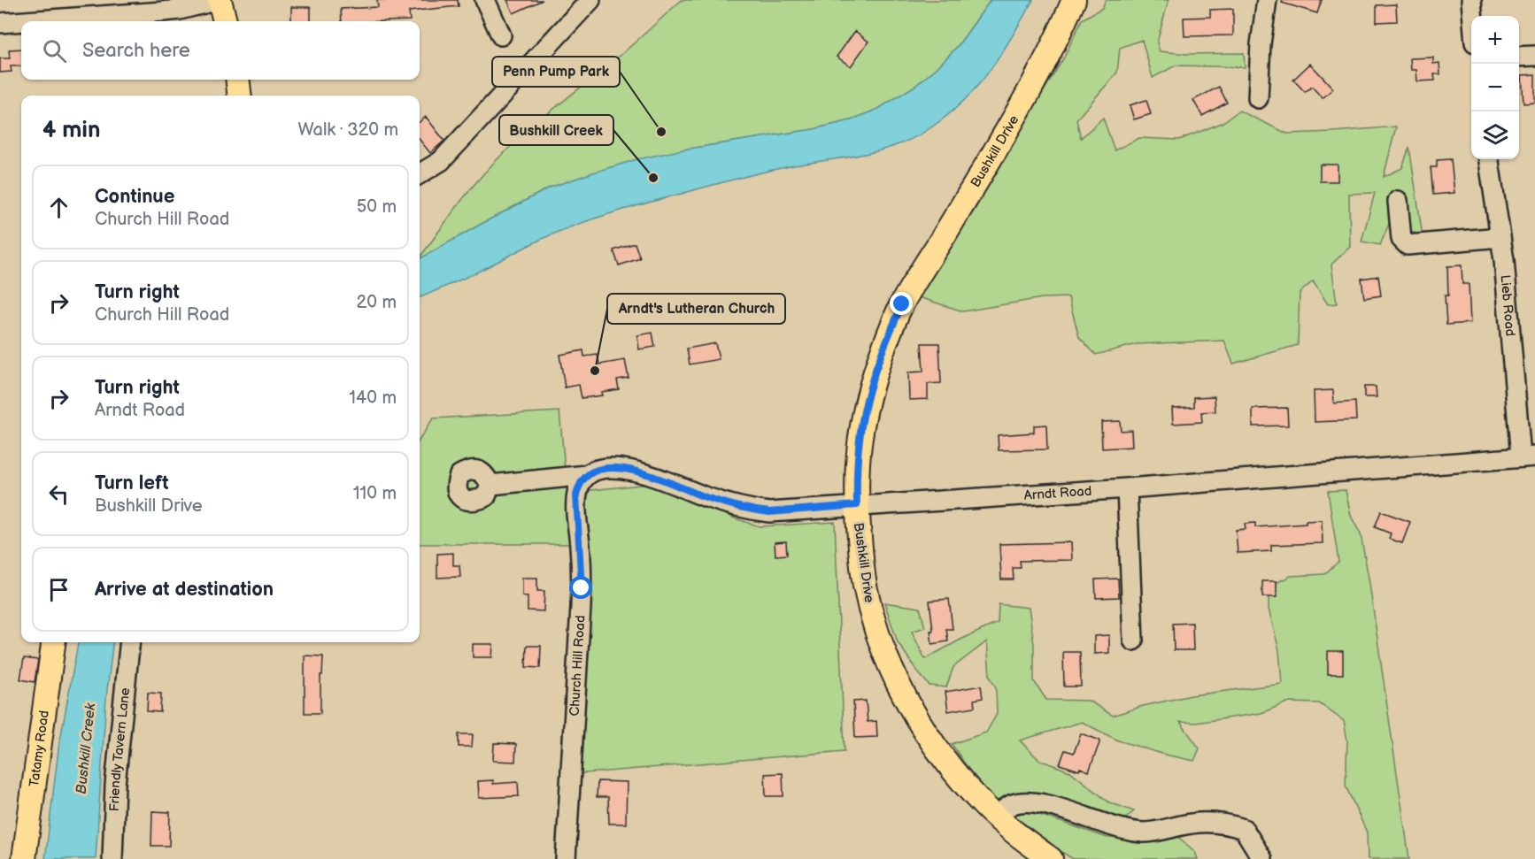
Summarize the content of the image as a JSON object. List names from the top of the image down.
{
  "streets": {
    "main road": ["Bushkill Drive", "Tatamy Road"],
    "street": [
      "Lieb Road",
      "Arndt Road",
      "Church Hill Road",
      "Friendly Tavern Lane"
    ]
  },
  "crossings": [
    ["Bushkill Drive", "Arndt Road"],
    ["Lieb Road", "Arndt Road"],
    ["Arndt Road", "Church Hill Road"]
  ],
  "water": ["Bushkill Creek"],
  "places": ["Penn Pump Park", "Bushkill Creek", "Arndt's Lutheran Church"],
  "page": {
    "map_buttons": ["+", "−"],
    "search": "Search here",
    "heading": ["4 min", "Walk · 320 m"],
    "list": [
      ["Continue", "Church Hill Road", "50 m"],
      ["Turn right", "Church Hill Road", "20 m"],
      ["Turn right", "Arndt Road", "140 m"],
      ["Turn left", "Bushkill Drive", "110 m"],
      "Arrive at destination"
    ]
  }
}
